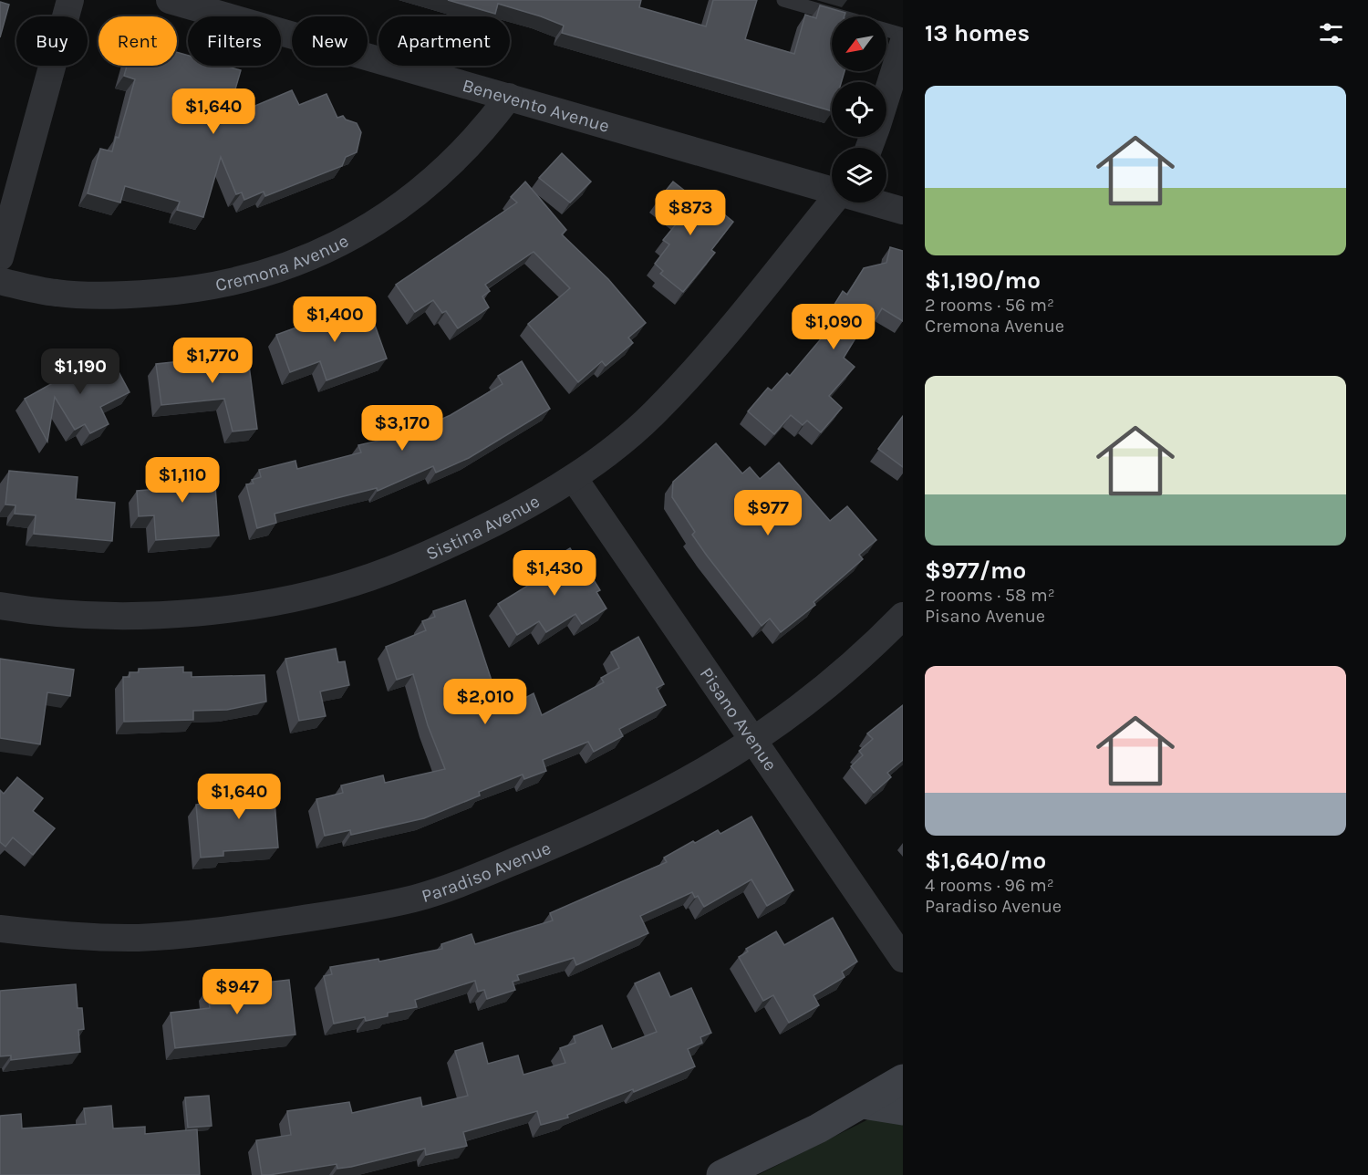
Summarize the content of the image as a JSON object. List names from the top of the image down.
{
  "streets": {
    "street": [
      "Benevento Avenue",
      "Cremona Avenue",
      "Sistina Avenue",
      "Pisano Avenue",
      "Paradiso Avenue"
    ]
  },
  "crossings": [
    ["Benevento Avenue", "Cremona Avenue"],
    ["Sistina Avenue", "Pisano Avenue"],
    ["Pisano Avenue", "Paradiso Avenue"]
  ],
  "north": "bottom left",
  "page": {
    "heading": "13 homes",
    "chip": [
      "Buy",
      "Rent",
      "Filters",
      "New",
      "Apartment"
    ],
    "list": [
      {
        "name": "$1,190/mo",
        "note": "2 rooms · 56 m² · Cremona Avenue"
      },
      {
        "name": "$977/mo",
        "note": "2 rooms · 58 m² · Pisano Avenue"
      },
      {
        "name": "$1,640/mo",
        "note": "4 rooms · 96 m² · Paradiso Avenue"
      }
    ],
    "price": [
      "$1,640",
      "$873",
      "$1,400",
      "$1,090",
      "$1,770",
      "$1,190",
      "$3,170",
      "$1,110",
      "$977",
      "$1,430",
      "$2,010",
      "$1,640",
      "$947"
    ]
  }
}
